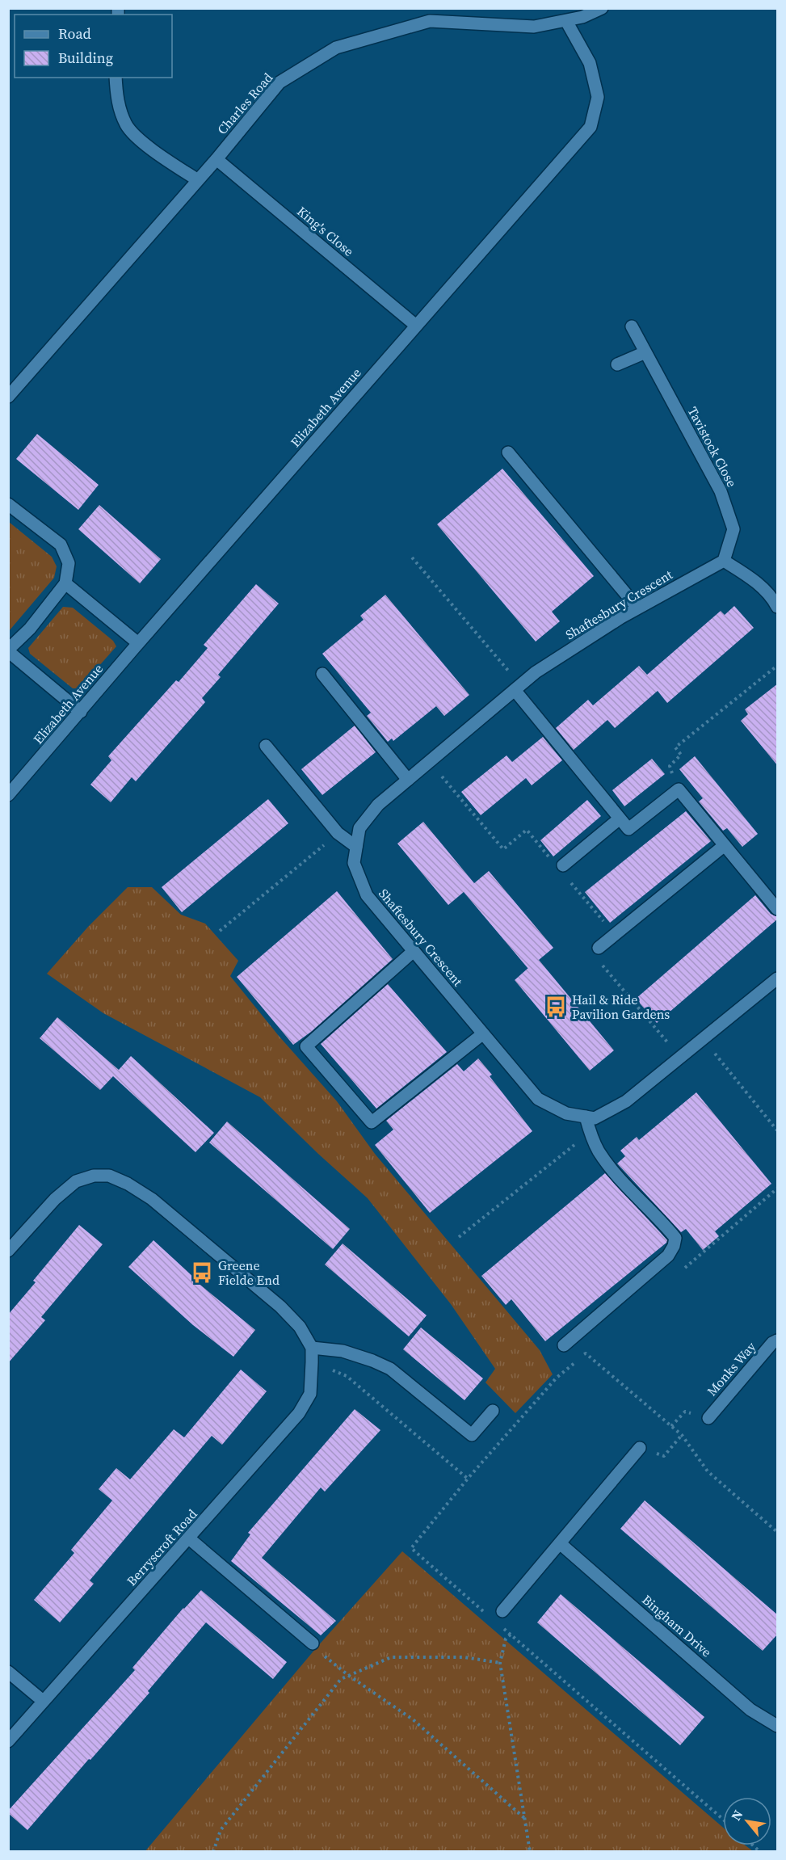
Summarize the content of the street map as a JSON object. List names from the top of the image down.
{
  "streets": {
    "street": [
      "Charles Road",
      "King's Close",
      "Elizabeth Avenue",
      "Tavistock Close",
      "Shaftesbury Crescent",
      "Monks Way",
      "Berryscroft Road",
      "Bingham Drive"
    ]
  },
  "crossings": [
    ["Charles Road", "King's Close"],
    ["Charles Road", "Elizabeth Avenue"],
    ["King's Close", "Elizabeth Avenue"],
    ["Tavistock Close", "Shaftesbury Crescent"]
  ],
  "places": {
    "bus stop": ["Hail & Ride Pavilion Gardens", "Greene Fielde End"]
  },
  "legend": ["Road", "Building"],
  "north": "top left"
}
